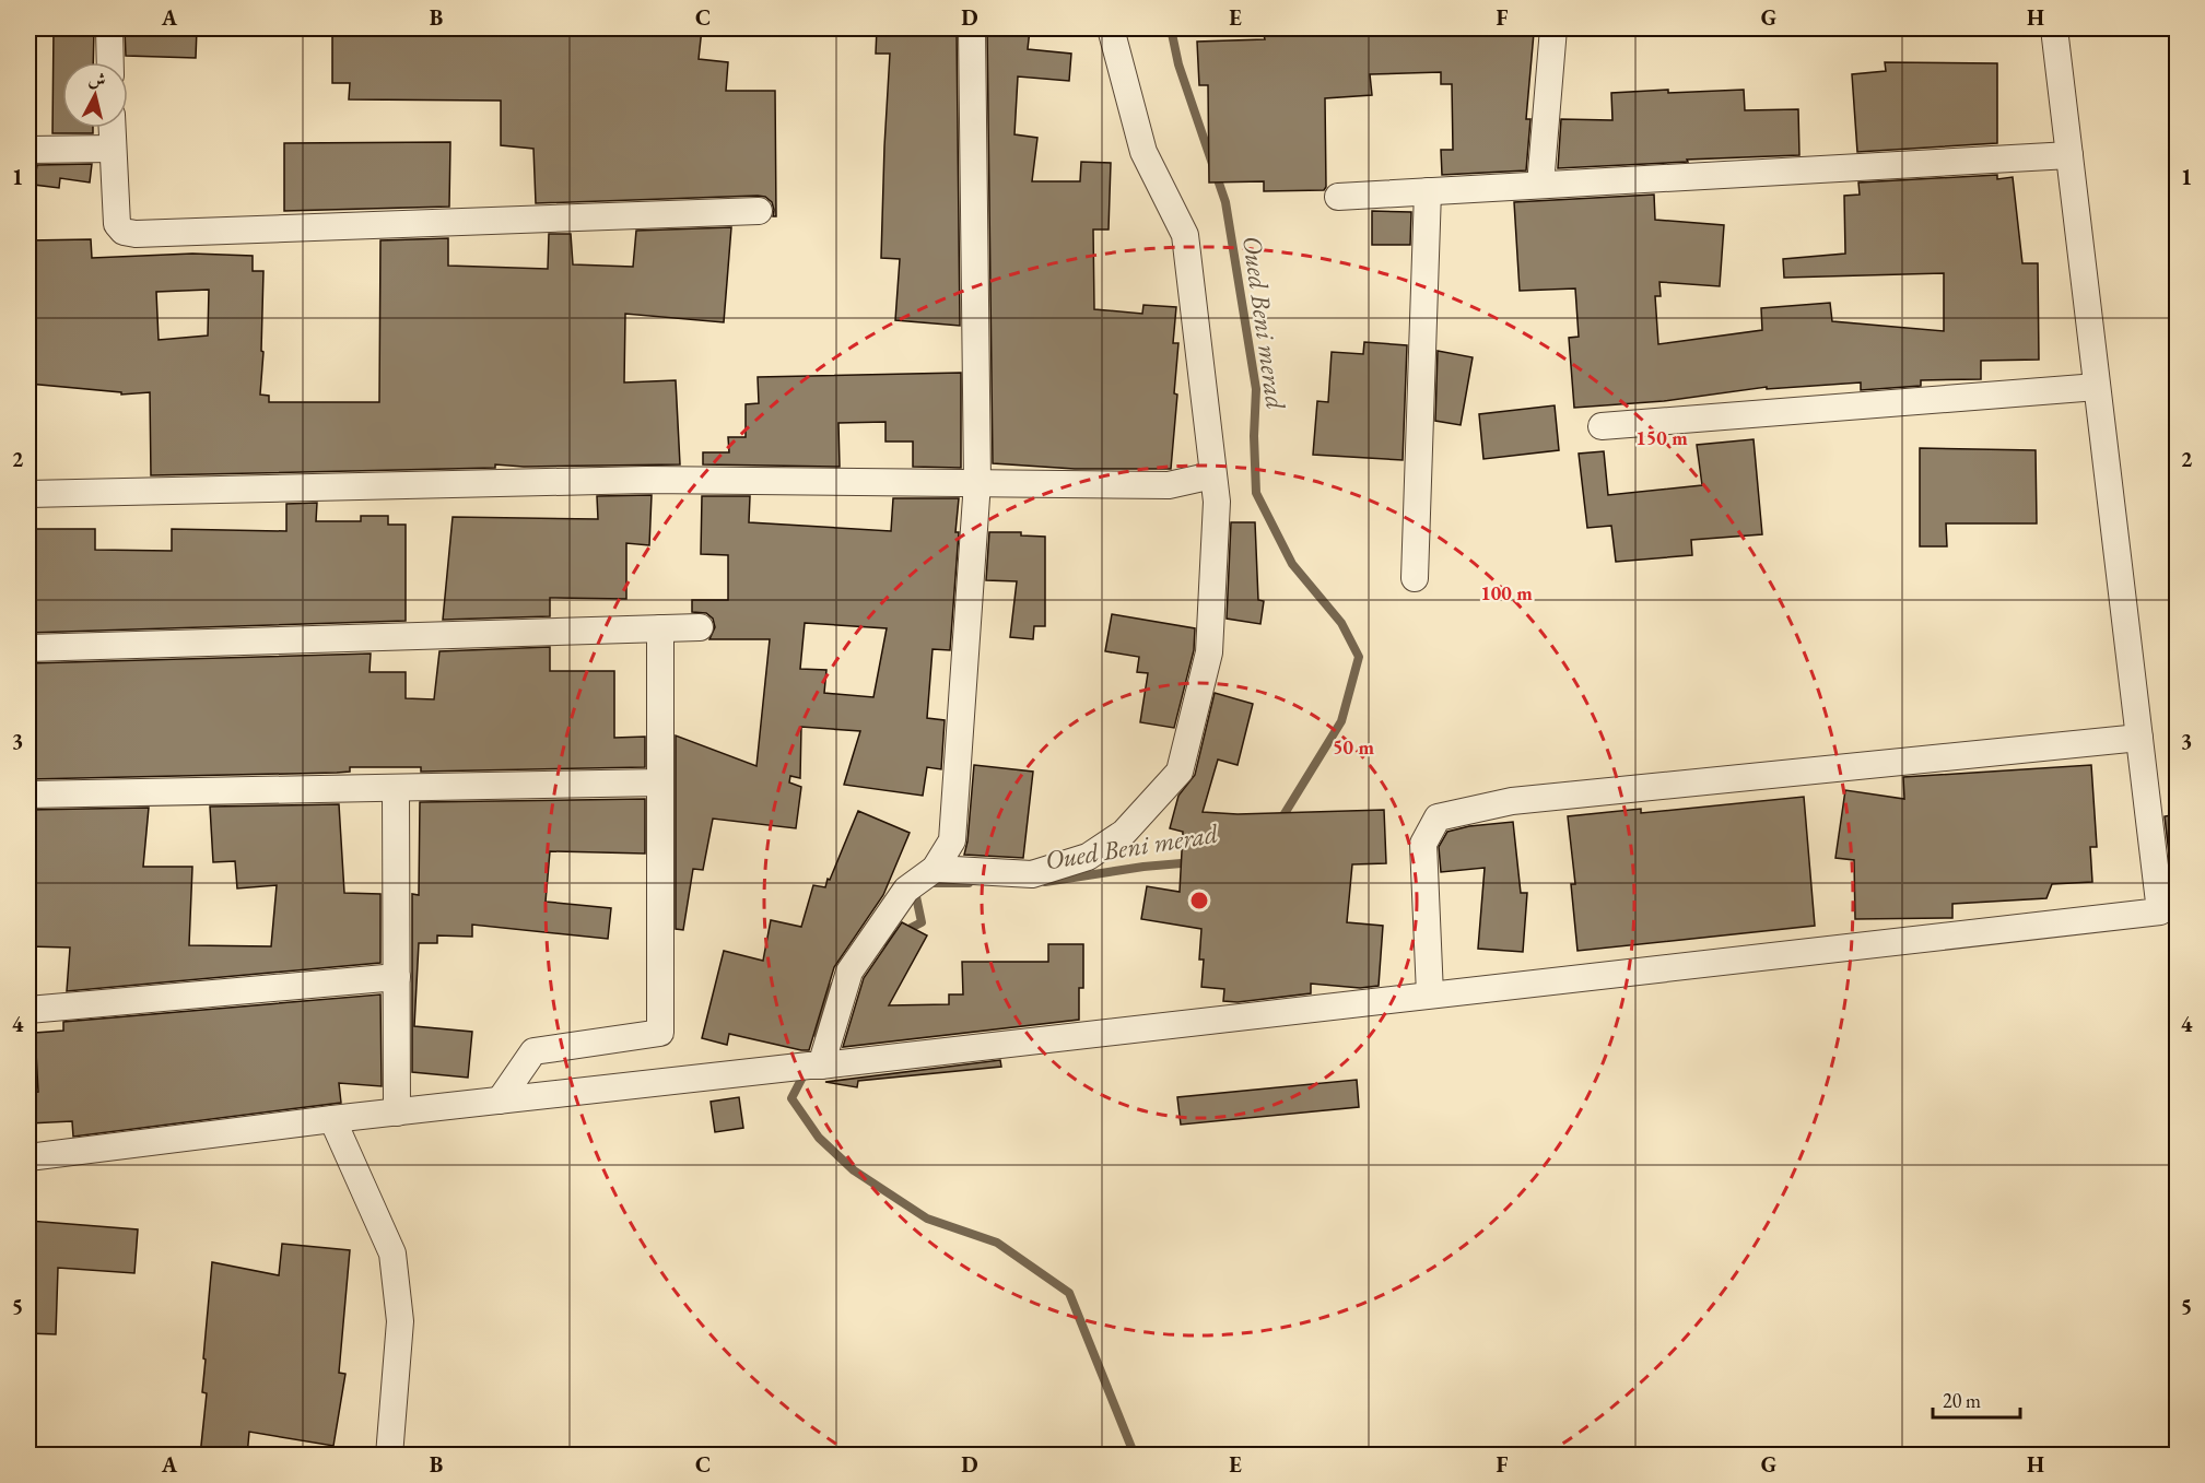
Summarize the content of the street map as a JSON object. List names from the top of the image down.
{
  "water": ["Oued Beni merad"],
  "scale_bar": "20 m",
  "north": "top",
  "grid": {
    "columns": [
      "A",
      "B",
      "C",
      "D",
      "E",
      "F",
      "G",
      "H"
    ],
    "rows": [
      "1",
      "2",
      "3",
      "4",
      "5"
    ]
  },
  "rings": ["150 m", "100 m", "50 m"]
}
